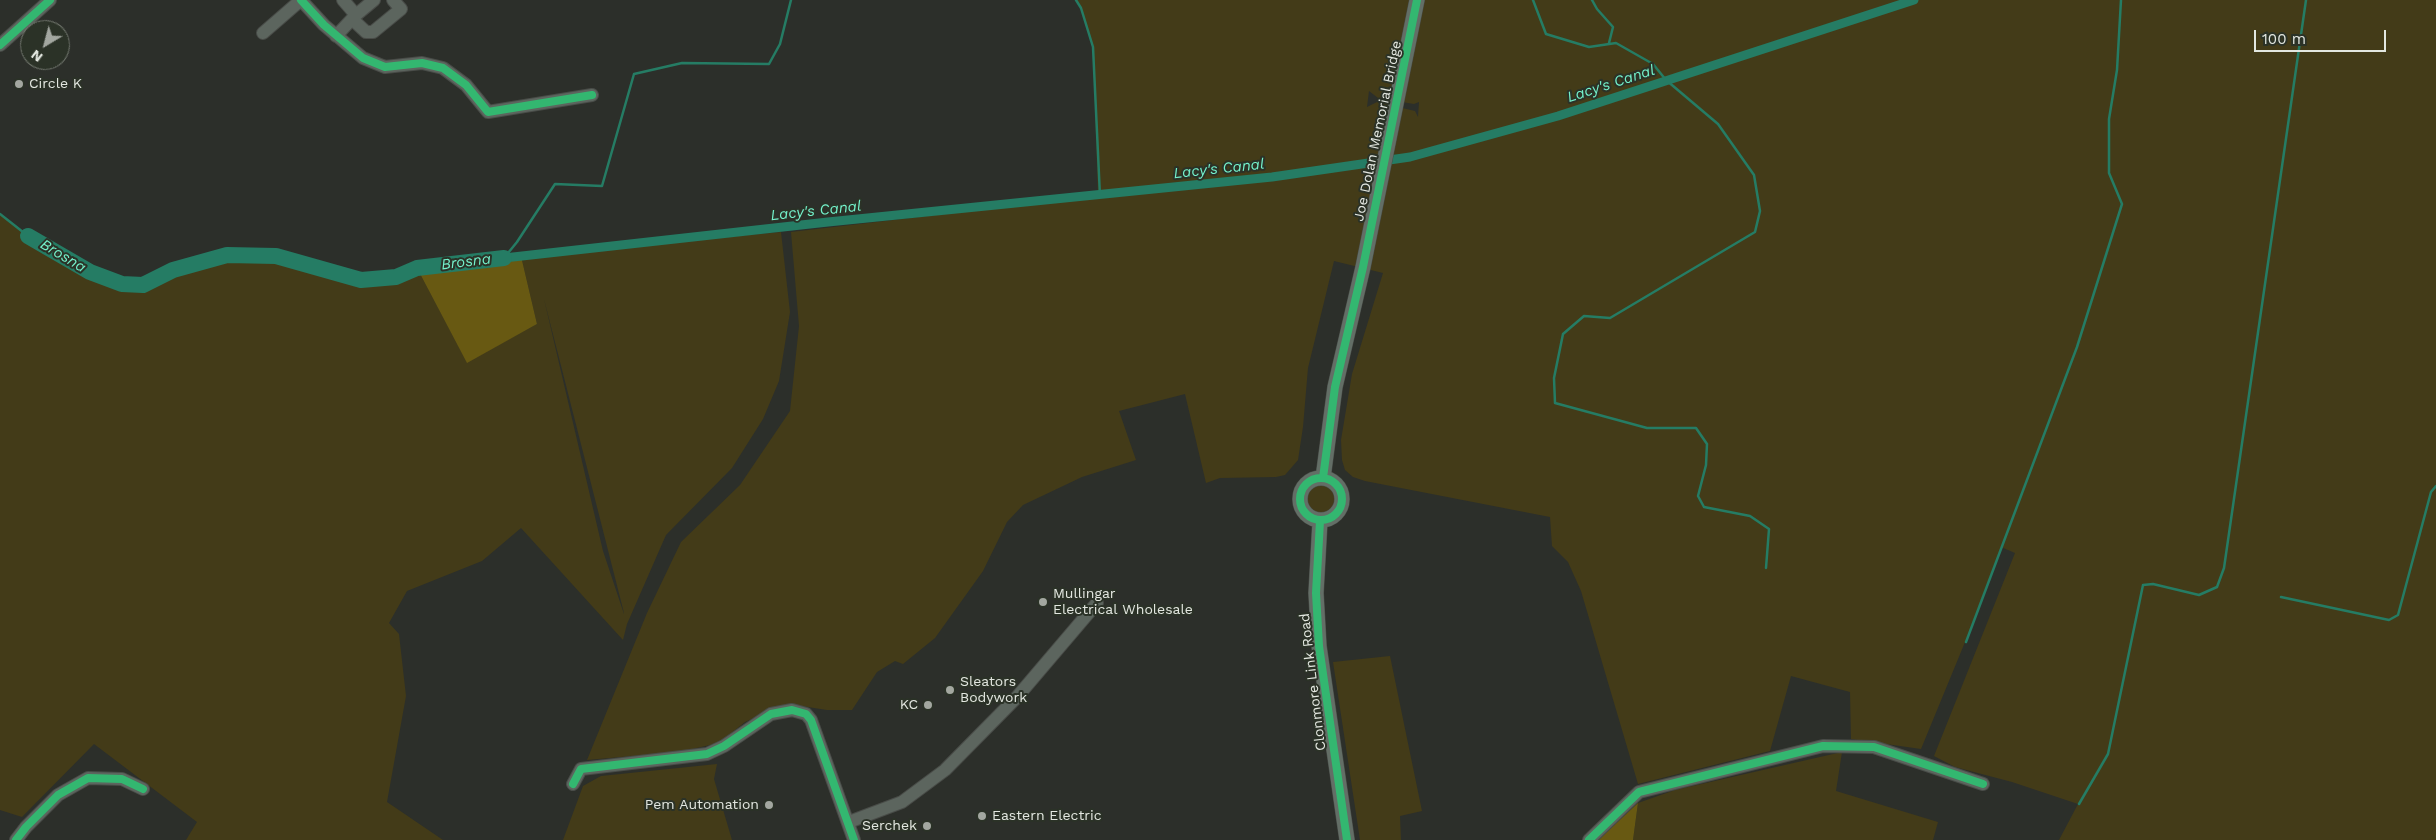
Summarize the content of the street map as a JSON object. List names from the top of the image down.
{
  "streets": {
    "main road": ["Joe Dolan Memorial Bridge", "Clonmore Link Road"]
  },
  "crossings": [
    ["Joe Dolan Memorial Bridge", "Clonmore Link Road"]
  ],
  "water": ["Lacy's Canal", "Brosna"],
  "places": [
    "Circle K",
    "Mullingar Electrical Wholesale",
    "Sleators Bodywork",
    "KC",
    "Pem Automation",
    "Eastern Electric",
    "Serchek"
  ],
  "scale_bar": "100 m",
  "north": "bottom left"
}
